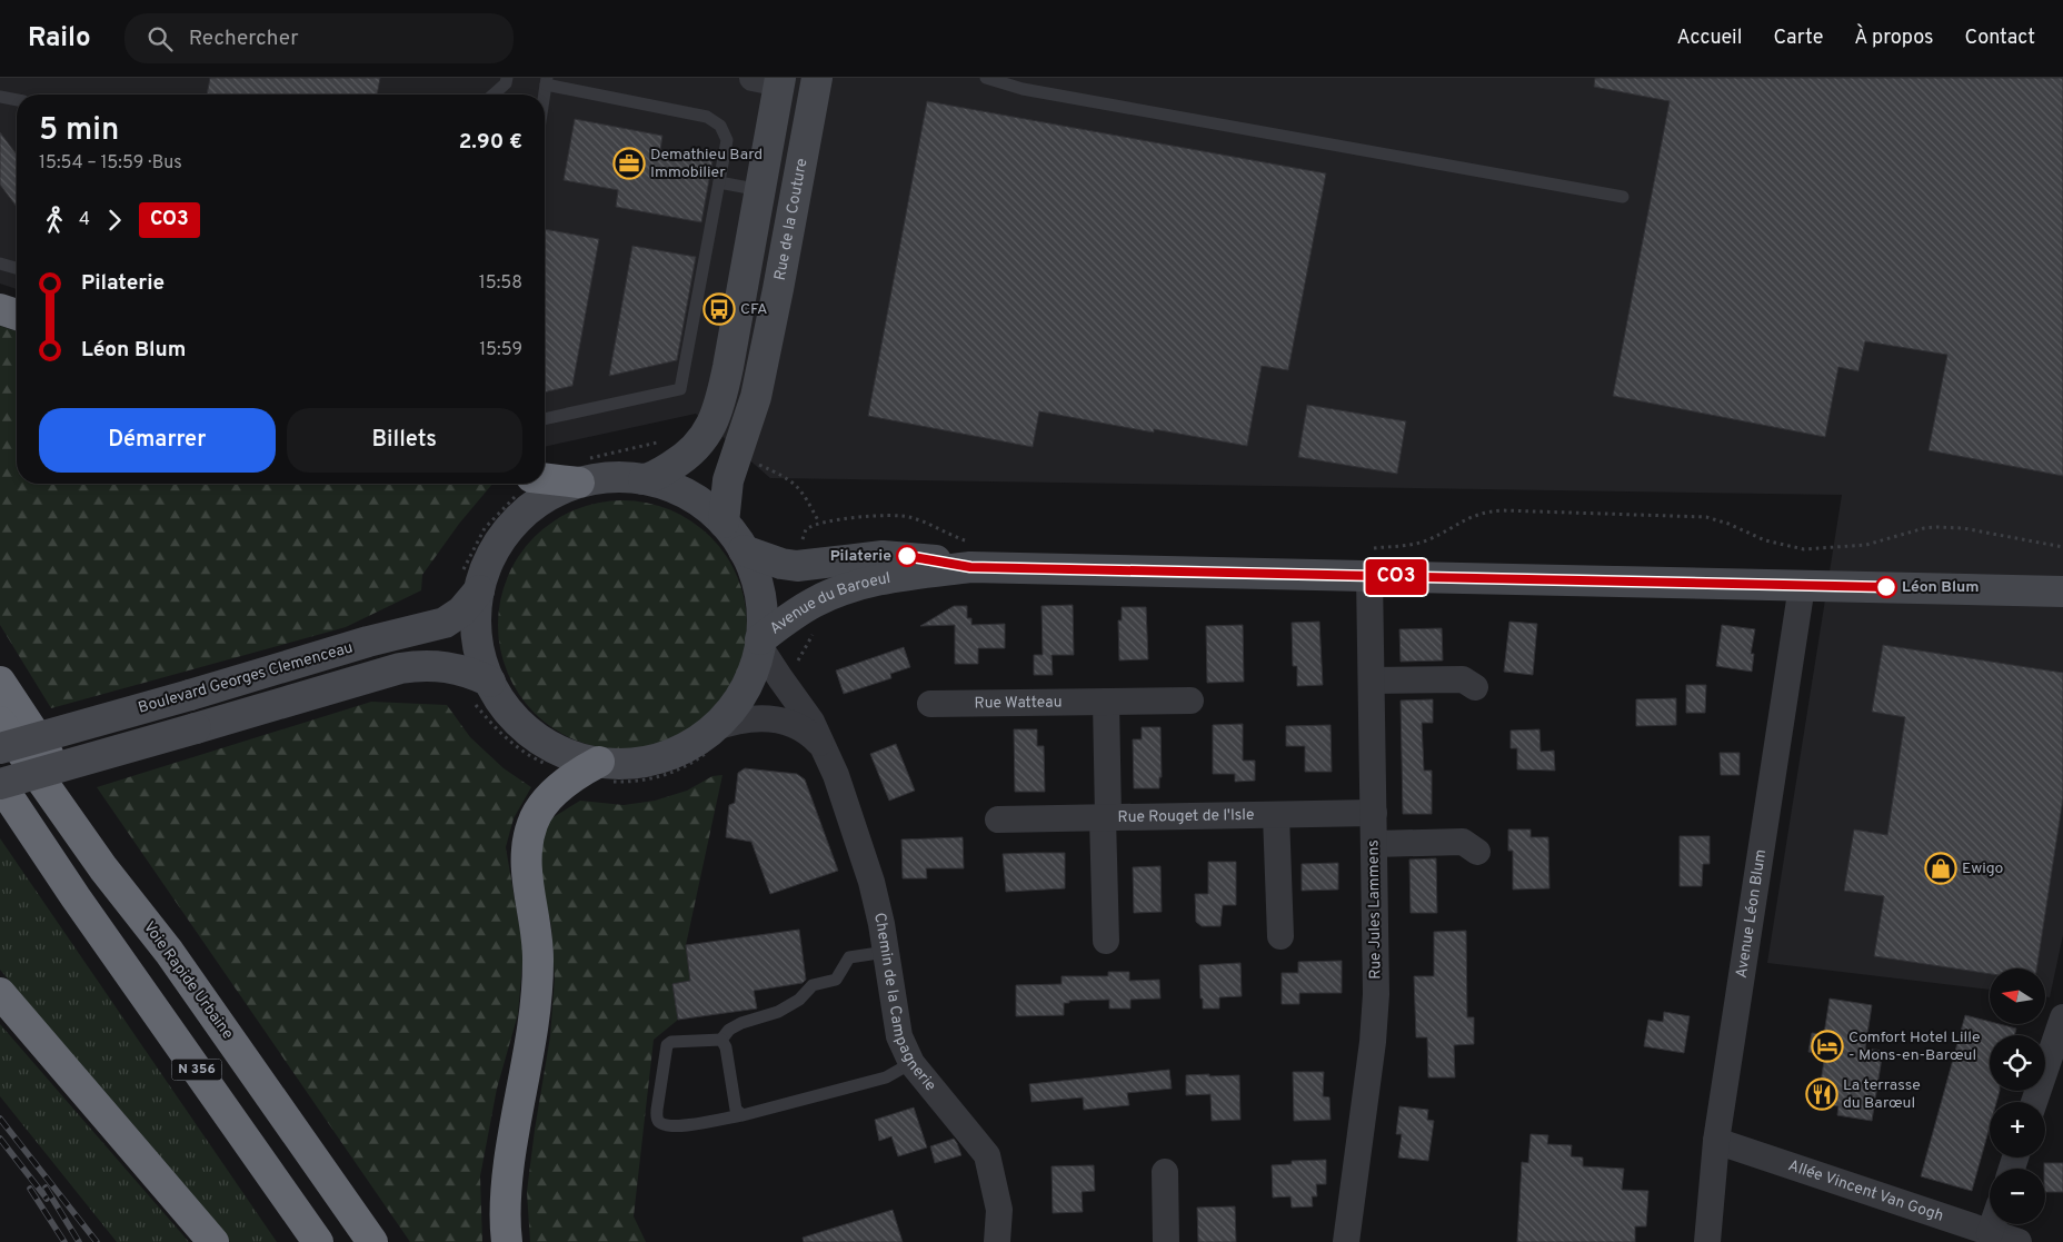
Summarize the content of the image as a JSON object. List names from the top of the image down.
{
  "streets": {
    "highway": ["Voie Rapide Urbaine", "N 356"],
    "main road": ["Rue de la Couture", "Avenue du Baroeul", "Boulevard Georges Clemenceau"],
    "street": [
      "Rue Watteau",
      "Rue Rouget de l'Isle",
      "Rue Jules Lammens",
      "Avenue Léon Blum",
      "Chemin de la Campagnerie",
      "Allée Vincent Van Gogh"
    ]
  },
  "crossings": [
    ["Avenue du Baroeul", "Rue Jules Lammens"],
    ["Avenue du Baroeul", "Avenue Léon Blum"],
    ["Avenue du Baroeul", "Chemin de la Campagnerie"],
    ["Boulevard Georges Clemenceau", "N 356"],
    ["Rue Rouget de l'Isle", "Rue Jules Lammens"],
    ["Avenue Léon Blum", "Allée Vincent Van Gogh"]
  ],
  "places": {
    "office": ["Demathieu Bard Immobilier"],
    "bus stop": ["CFA"],
    "other": ["Pilaterie", "Léon Blum"],
    "shop": ["Ewigo"],
    "hotel": ["Comfort Hotel Lille - Mons-en-Barœul"],
    "restaurant": ["La terrasse du Barœul"]
  },
  "lines": ["bus line CO3"],
  "north": "left",
  "page": {
    "header": "Railo",
    "search": "Rechercher",
    "nav": [
      "Accueil",
      "Carte",
      "À propos",
      "Contact"
    ],
    "on_map": "CO3",
    "heading": ["5 min", "15:54 – 15:59 · Bus", "2.90 €"],
    "legs": ["4", "CO3"],
    "list": [
      {
        "name": "Pilaterie",
        "value": "15:58"
      },
      {
        "name": "Léon Blum",
        "value": "15:59"
      }
    ],
    "buttons": ["Démarrer", "Billets"],
    "map_buttons": ["+", "−"]
  }
}
